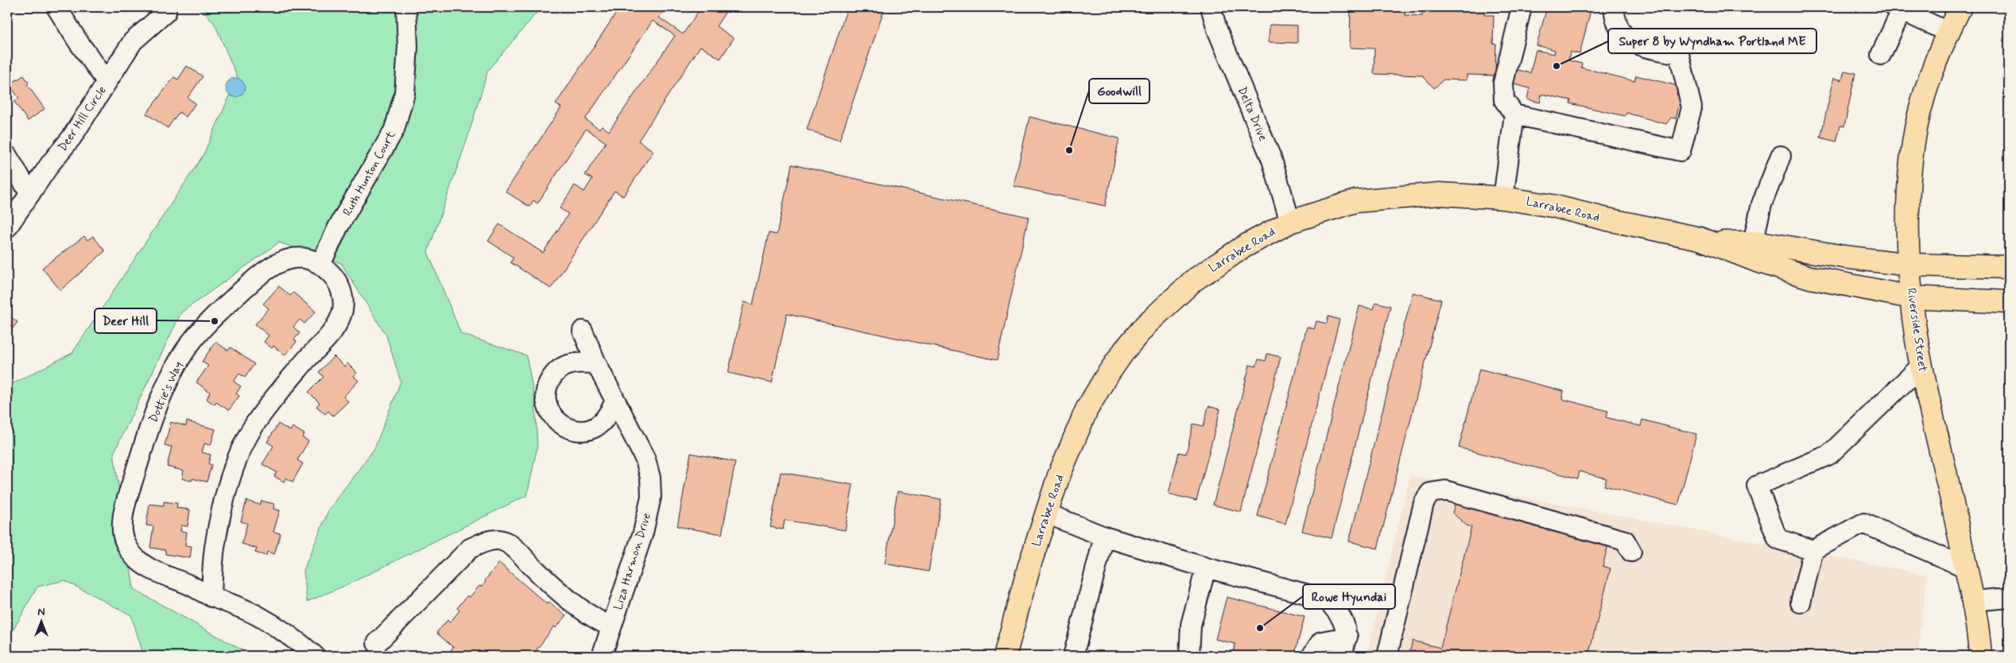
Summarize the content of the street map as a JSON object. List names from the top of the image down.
{
  "streets": {
    "main road": ["Larrabee Road", "Riverside Street"],
    "street": [
      "Delta Drive",
      "Deer Hill Circle",
      "Ruth Hunton Court",
      "Dottie's Way",
      "Liza Harmon Drive"
    ]
  },
  "crossings": [
    ["Delta Drive", "Larrabee Road"],
    ["Ruth Hunton Court", "Dottie's Way"],
    ["Larrabee Road", "Riverside Street"]
  ],
  "places": [
    "Super 8 by Wyndham Portland ME",
    "Goodwill",
    "Deer Hill",
    "Rowe Hyundai"
  ],
  "north": "top"
}
